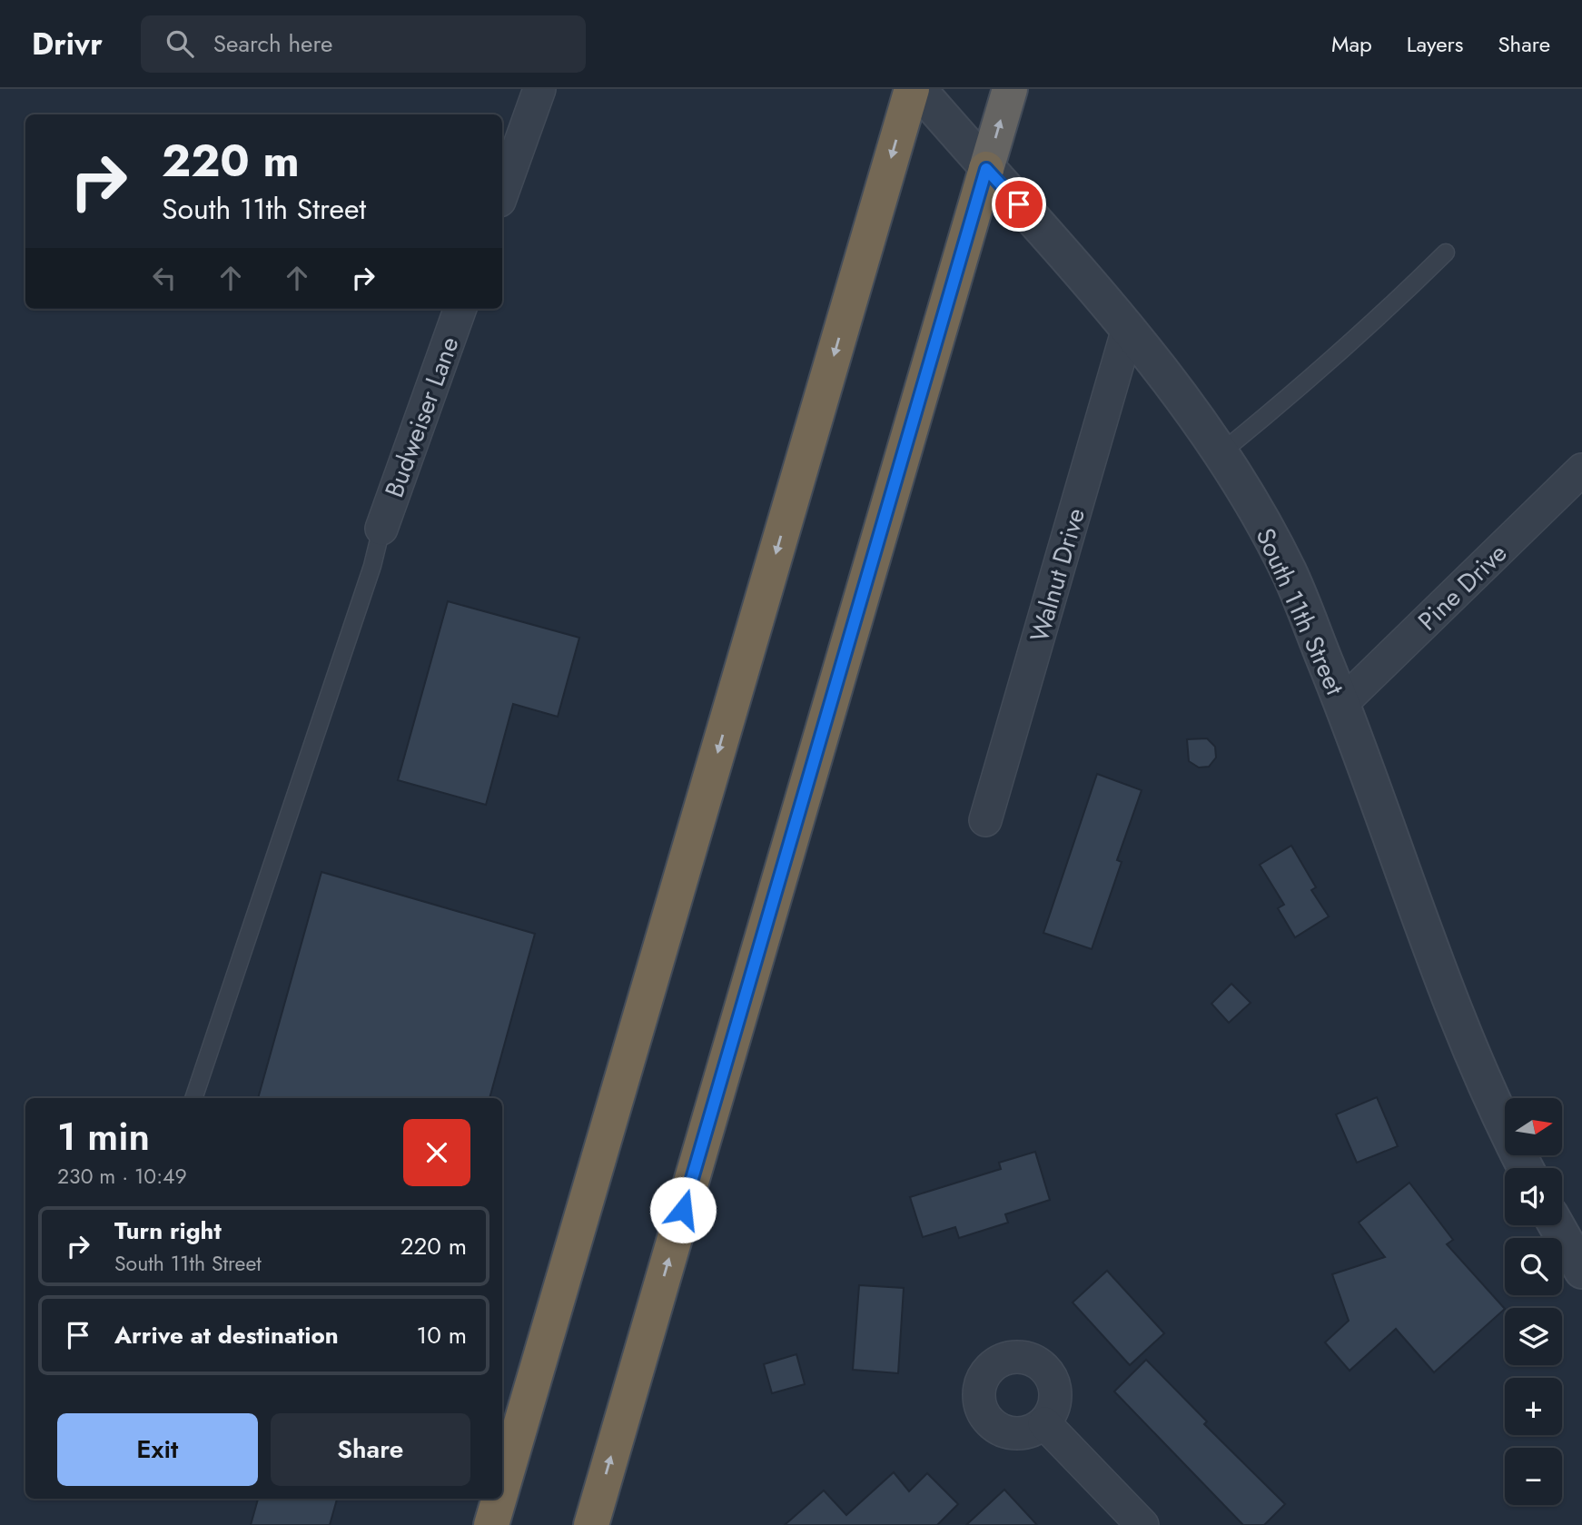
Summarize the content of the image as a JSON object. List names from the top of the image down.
{
  "streets": {
    "street": [
      "Budweiser Lane",
      "Walnut Drive",
      "Pine Drive",
      "South 11th Street"
    ]
  },
  "crossings": [
    ["Walnut Drive", "South 11th Street"],
    ["Pine Drive", "South 11th Street"]
  ],
  "north": "right",
  "page": {
    "header": "Drivr",
    "search": "Search here",
    "nav": ["Map", "Layers", "Share"],
    "turn": ["220 m", "South 11th Street"],
    "map_buttons": ["+", "−"],
    "heading": ["1 min", "230 m · 10:49"],
    "list": [
      {
        "name": "Turn right",
        "note": "South 11th Street",
        "value": "220 m"
      },
      {
        "name": "Arrive at destination",
        "value": "10 m"
      }
    ],
    "buttons": ["Exit", "Share"]
  }
}
